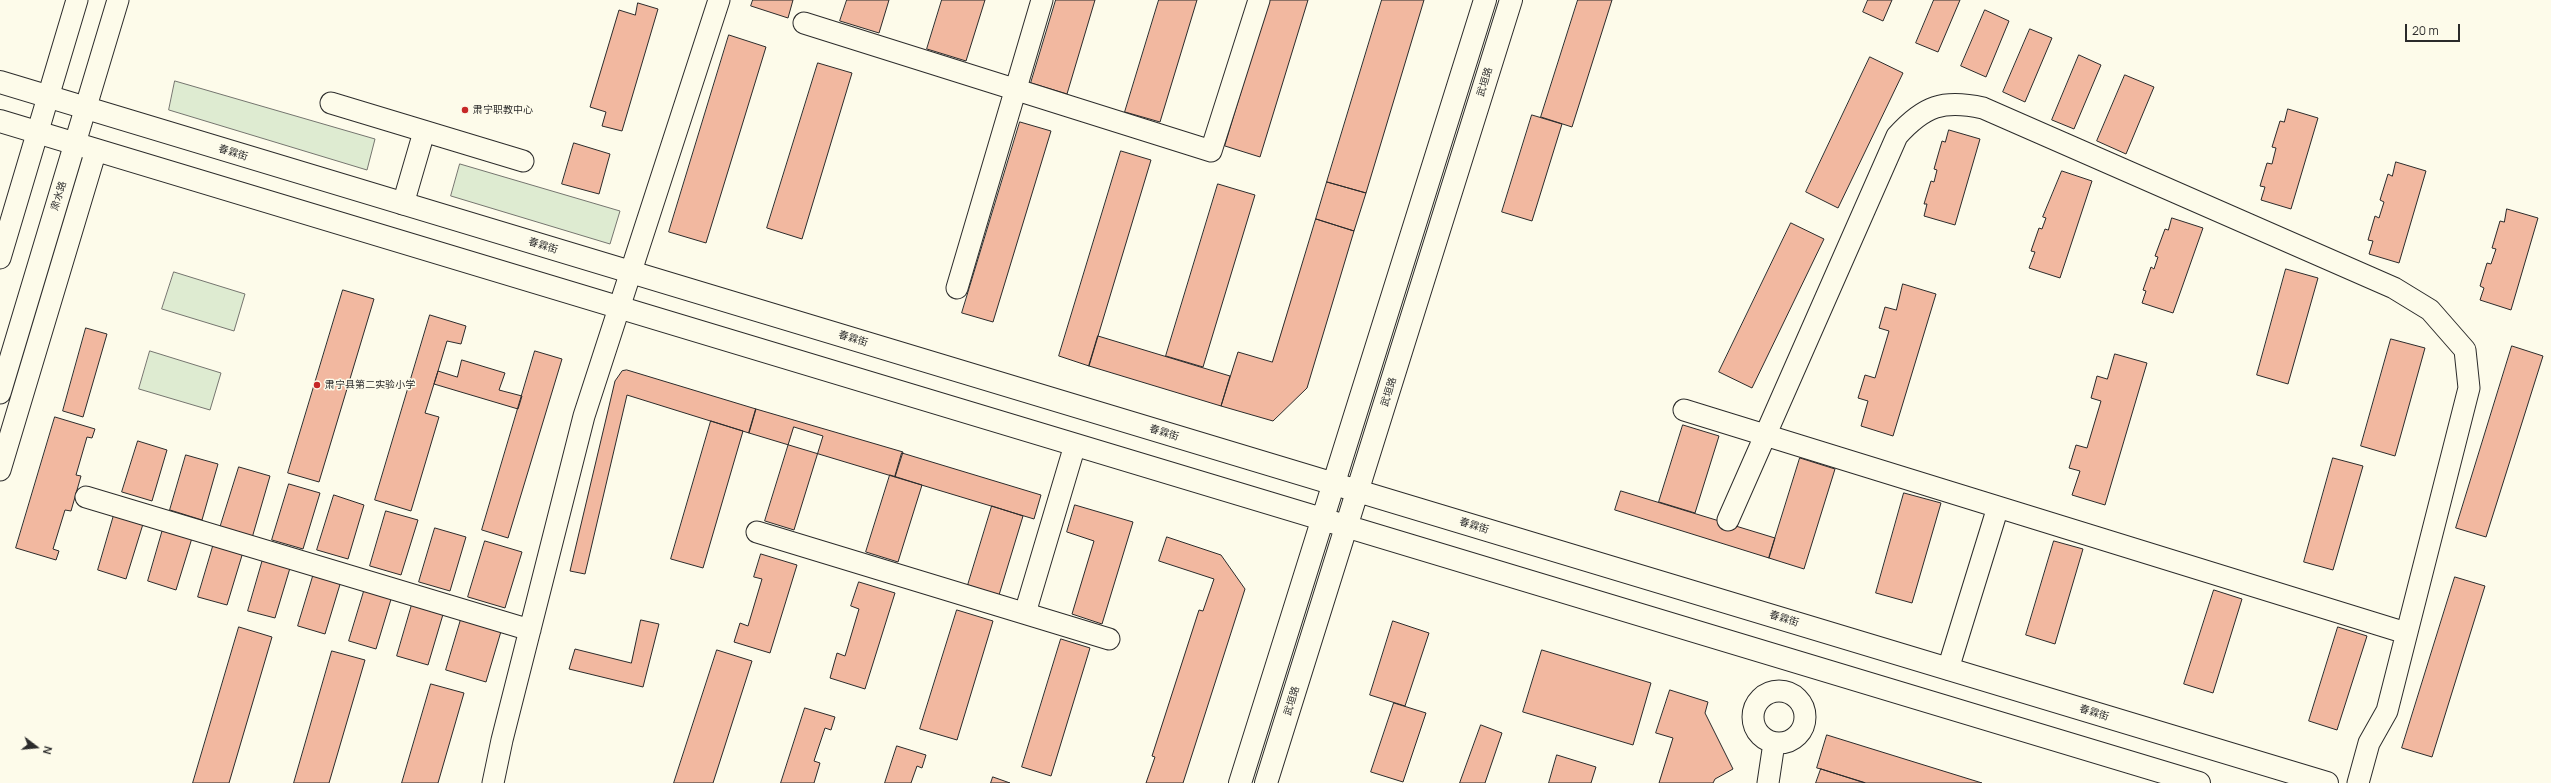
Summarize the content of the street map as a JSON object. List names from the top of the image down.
{
  "streets": {
    "main road": ["武垣路", "春霖街"],
    "street": ["肃水路"]
  },
  "crossings": [
    ["武垣路", "春霖街"],
    ["春霖街", "肃水路"]
  ],
  "places": ["肃宁职教中心", "肃宁县第二实验小学"],
  "scale_bar": "20 m",
  "north": "right"
}
